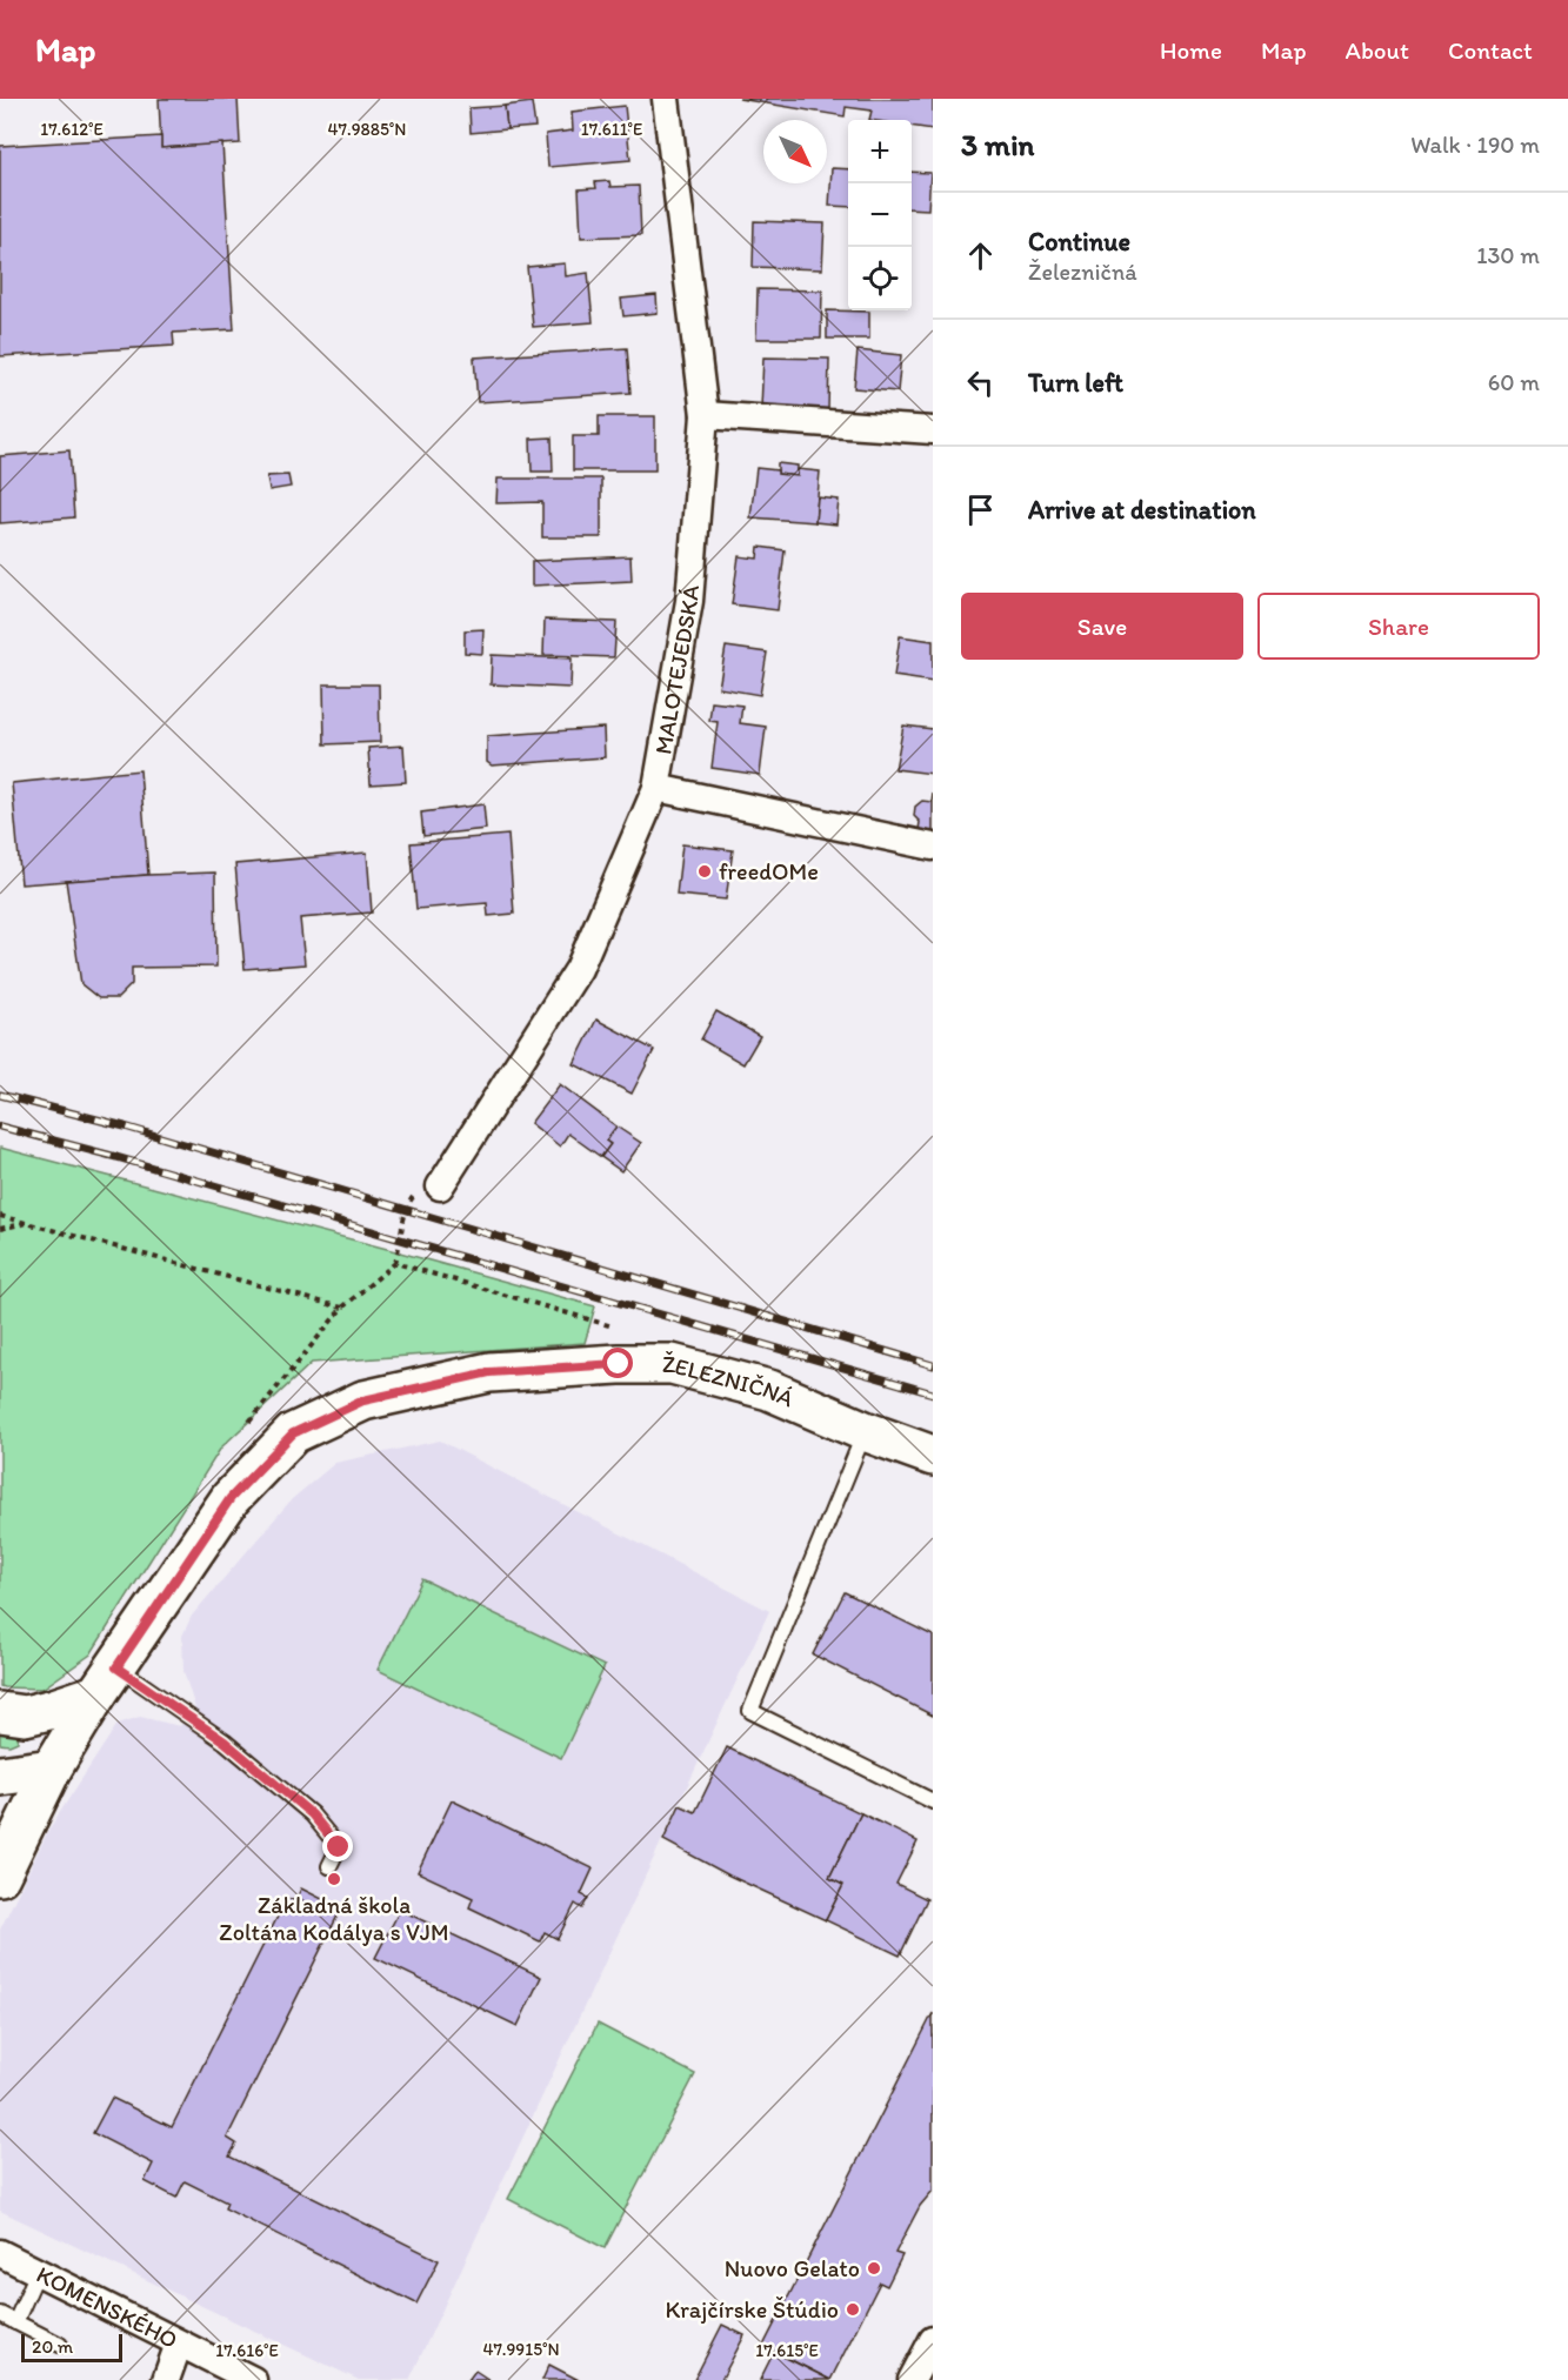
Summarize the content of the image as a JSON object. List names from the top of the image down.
{
  "streets": {
    "street": ["MALOTEJEDSKÁ", "ŽELEZNIČNÁ", "KOMENSKÉHO"]
  },
  "places": [
    "freedOMe",
    "Základná škola Zoltána Kodálya s VJM",
    "Nuovo Gelato",
    "Krajčírske Štúdio"
  ],
  "scale_bar": "20 m",
  "north": "bottom right",
  "page": {
    "header": "Map",
    "nav": [
      "Home",
      "Map",
      "About",
      "Contact"
    ],
    "heading": ["3 min", "Walk · 190 m"],
    "map_buttons": ["+", "−"],
    "list": [
      ["Continue", "Železničná", "130 m"],
      ["Turn left", "60 m"],
      "Arrive at destination"
    ],
    "buttons": ["Save", "Share"],
    "scale": "20 m"
  },
  "coordinates": [
    "17.611°E",
    "17.612°E",
    "47.9885°N",
    "47.9915°N",
    "17.616°E",
    "17.615°E"
  ]
}
